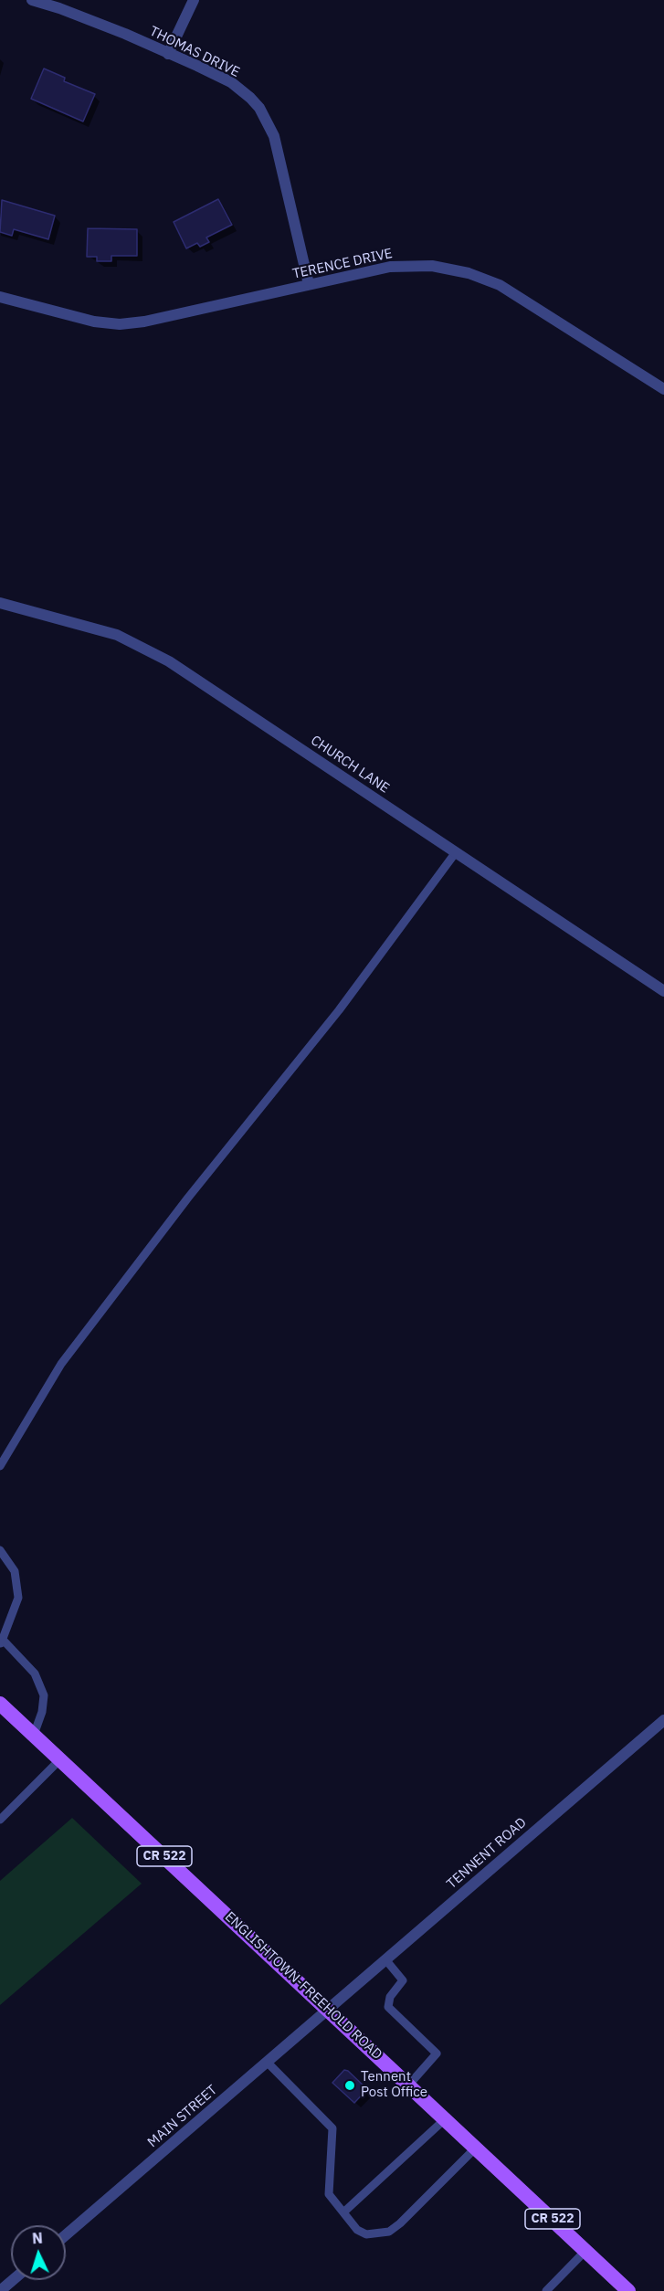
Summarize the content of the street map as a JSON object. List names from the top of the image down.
{
  "streets": {
    "main road": ["CR 522", "ENGLISHTOWN-FREEHOLD ROAD"],
    "street": [
      "THOMAS DRIVE",
      "TERENCE DRIVE",
      "CHURCH LANE",
      "TENNENT ROAD",
      "MAIN STREET"
    ]
  },
  "crossings": [
    ["THOMAS DRIVE", "TERENCE DRIVE"],
    ["TENNENT ROAD", "ENGLISHTOWN-FREEHOLD ROAD"],
    ["TENNENT ROAD", "MAIN STREET"],
    ["ENGLISHTOWN-FREEHOLD ROAD", "MAIN STREET"]
  ],
  "places": ["Tennent Post Office"],
  "north": "top"
}
